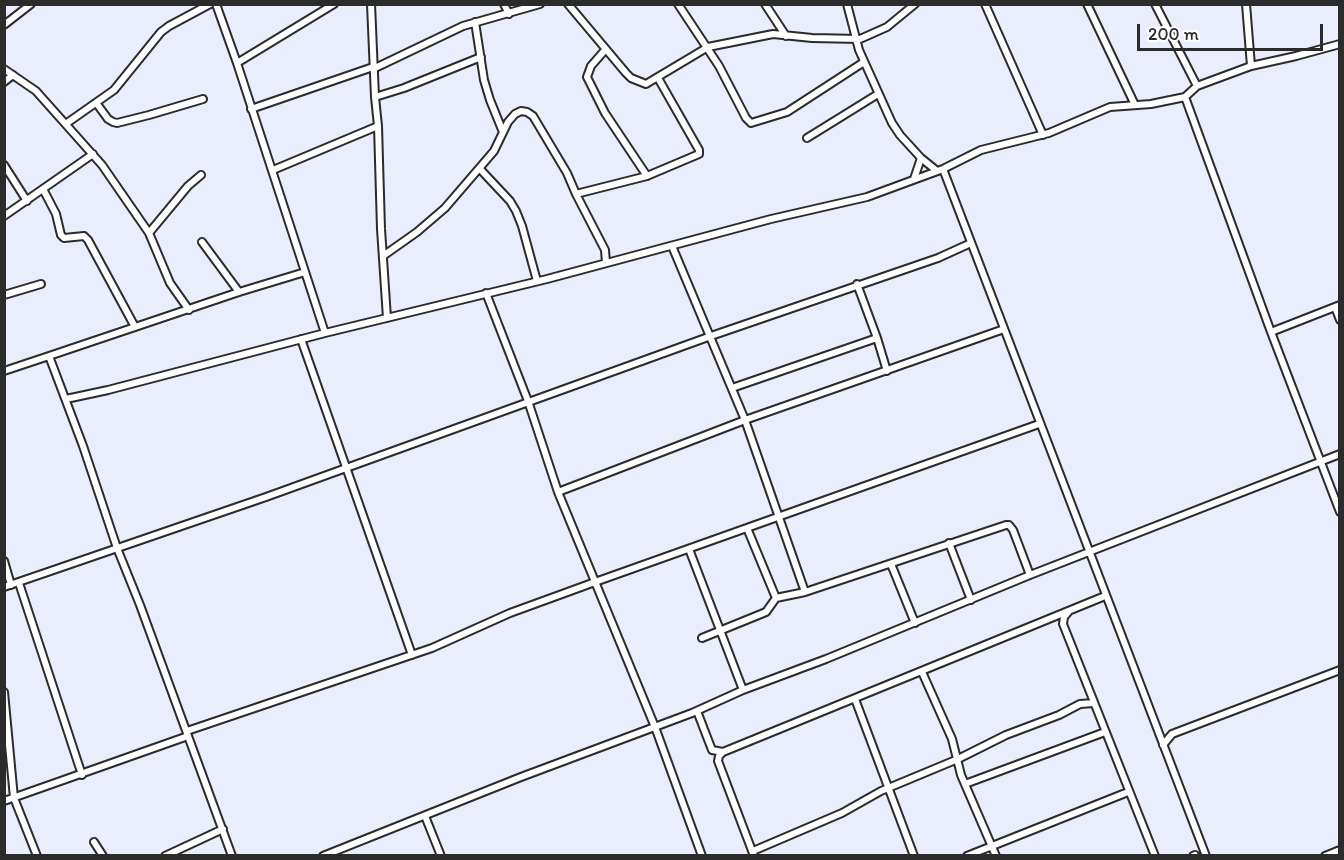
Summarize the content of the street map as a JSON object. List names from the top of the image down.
{
  "scale_bar": "200 m"
}
